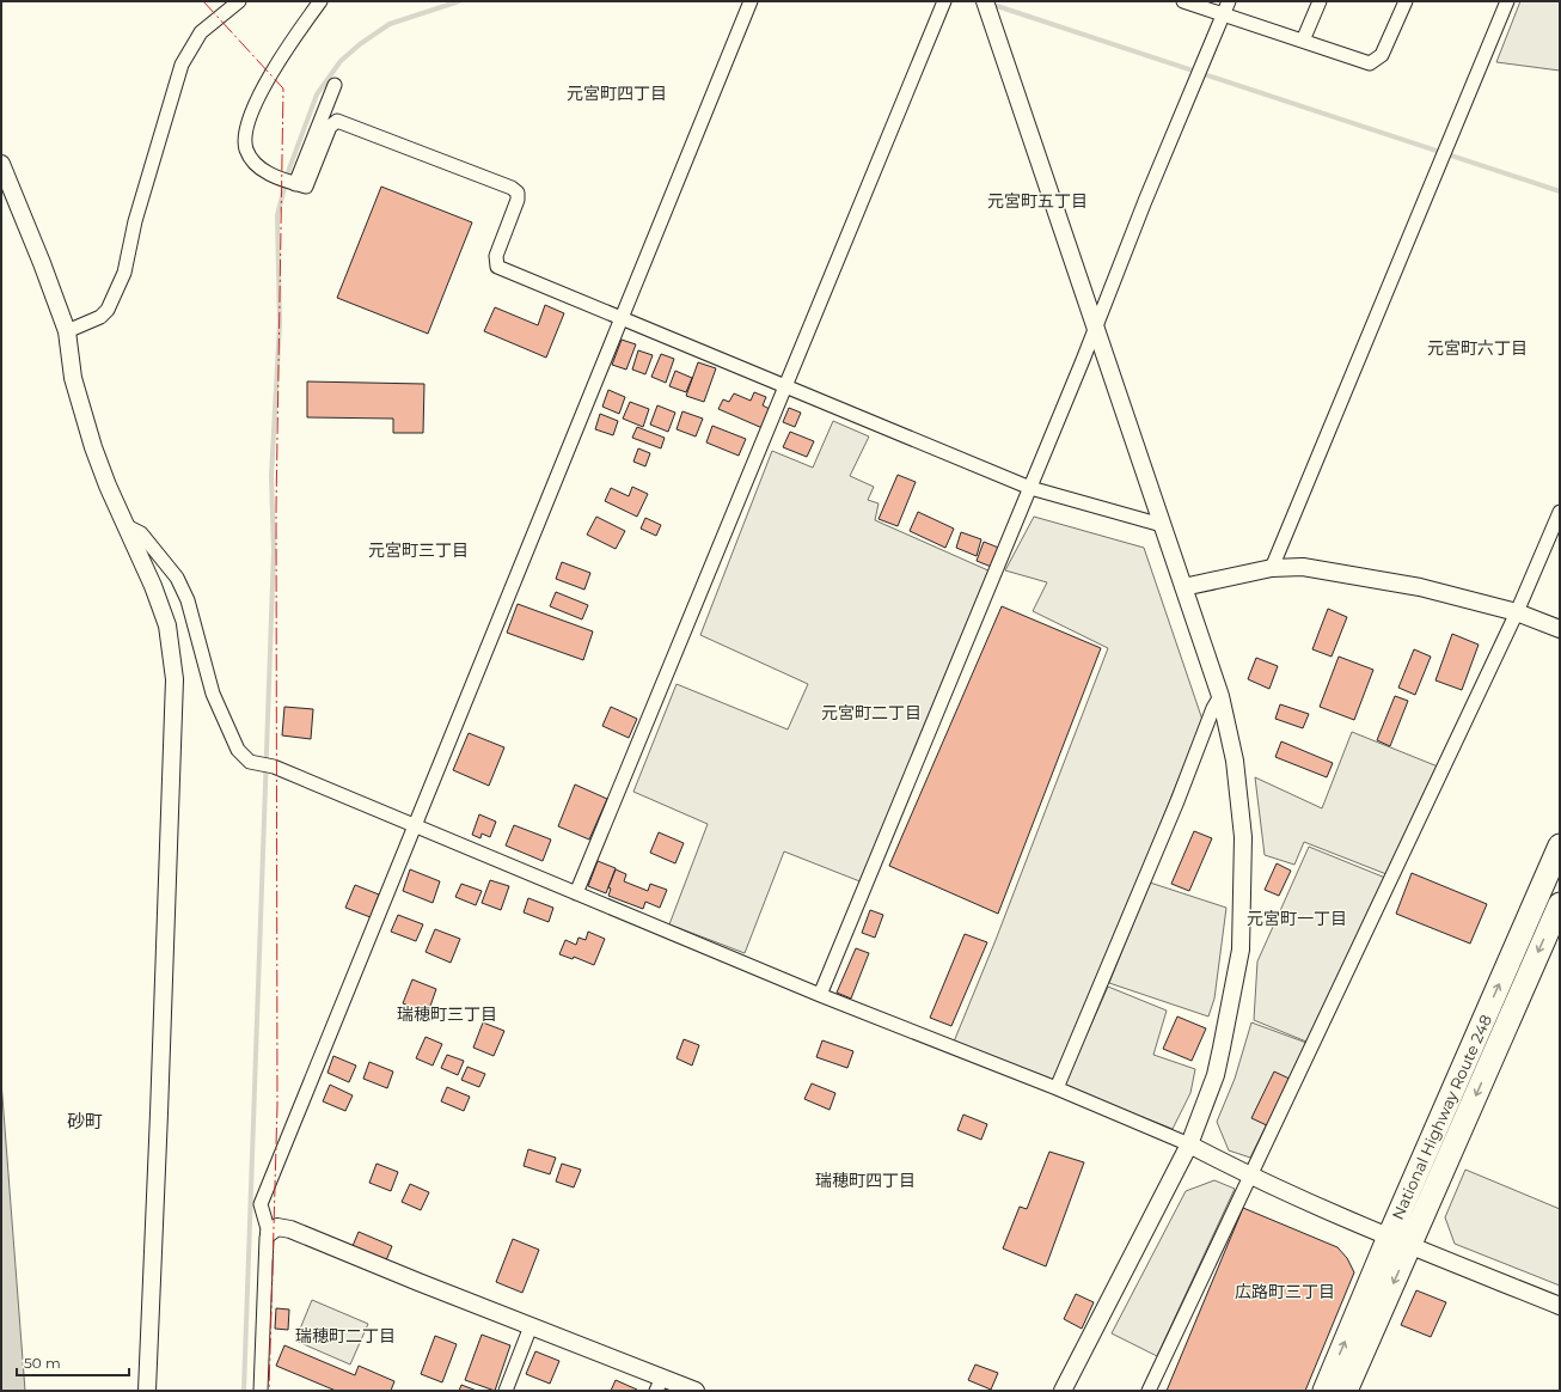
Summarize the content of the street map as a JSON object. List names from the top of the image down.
{
  "streets": {
    "highway": ["National Highway Route 248"]
  },
  "districts": [
    "元宮町四丁目",
    "元宮町五丁目",
    "元宮町六丁目",
    "元宮町三丁目",
    "元宮町二丁目",
    "元宮町一丁目",
    "瑞穂町三丁目",
    "砂町",
    "瑞穂町四丁目",
    "広路町三丁目",
    "瑞穂町二丁目"
  ],
  "scale_bar": "50 m"
}
